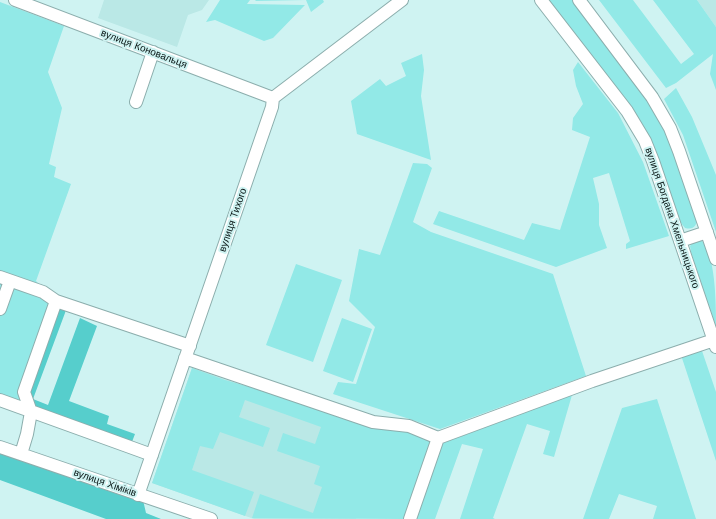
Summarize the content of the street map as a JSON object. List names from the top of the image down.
{
  "streets": {
    "street": [
      "вулиця Коновальця",
      "вулиця Богдана Хмельницького",
      "вулиця Тихого",
      "вулиця Хіміків"
    ]
  },
  "crossings": [
    ["вулиця Коновальця", "вулиця Тихого"],
    ["вулиця Тихого", "вулиця Хіміків"]
  ]
}
